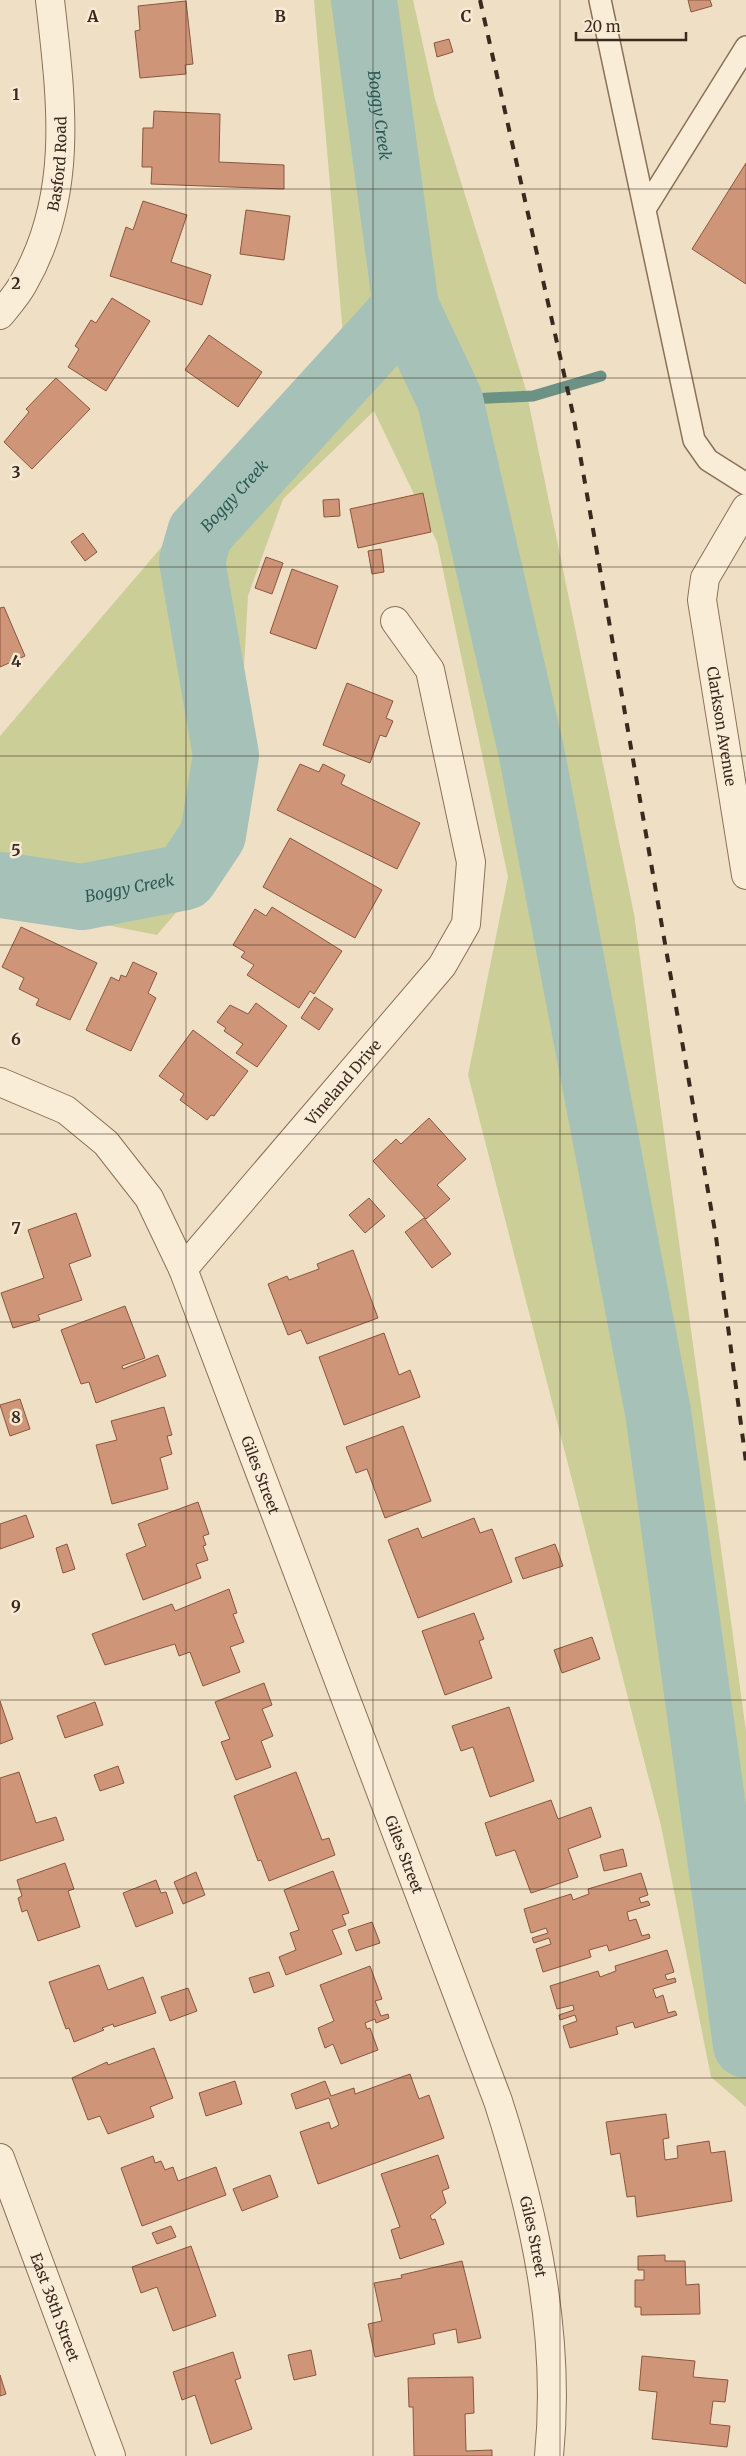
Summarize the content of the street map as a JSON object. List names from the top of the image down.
{
  "streets": {
    "street": [
      "Basford Road",
      "Clarkson Avenue",
      "Vineland Drive",
      "Giles Street",
      "East 38th Street"
    ]
  },
  "crossings": [
    ["Vineland Drive", "Giles Street"]
  ],
  "water": ["Boggy Creek"],
  "scale_bar": "20 m",
  "grid": {
    "columns": ["A", "B", "C"],
    "rows": [
      "1",
      "2",
      "3",
      "4",
      "5",
      "6",
      "7",
      "8",
      "9"
    ]
  }
}
